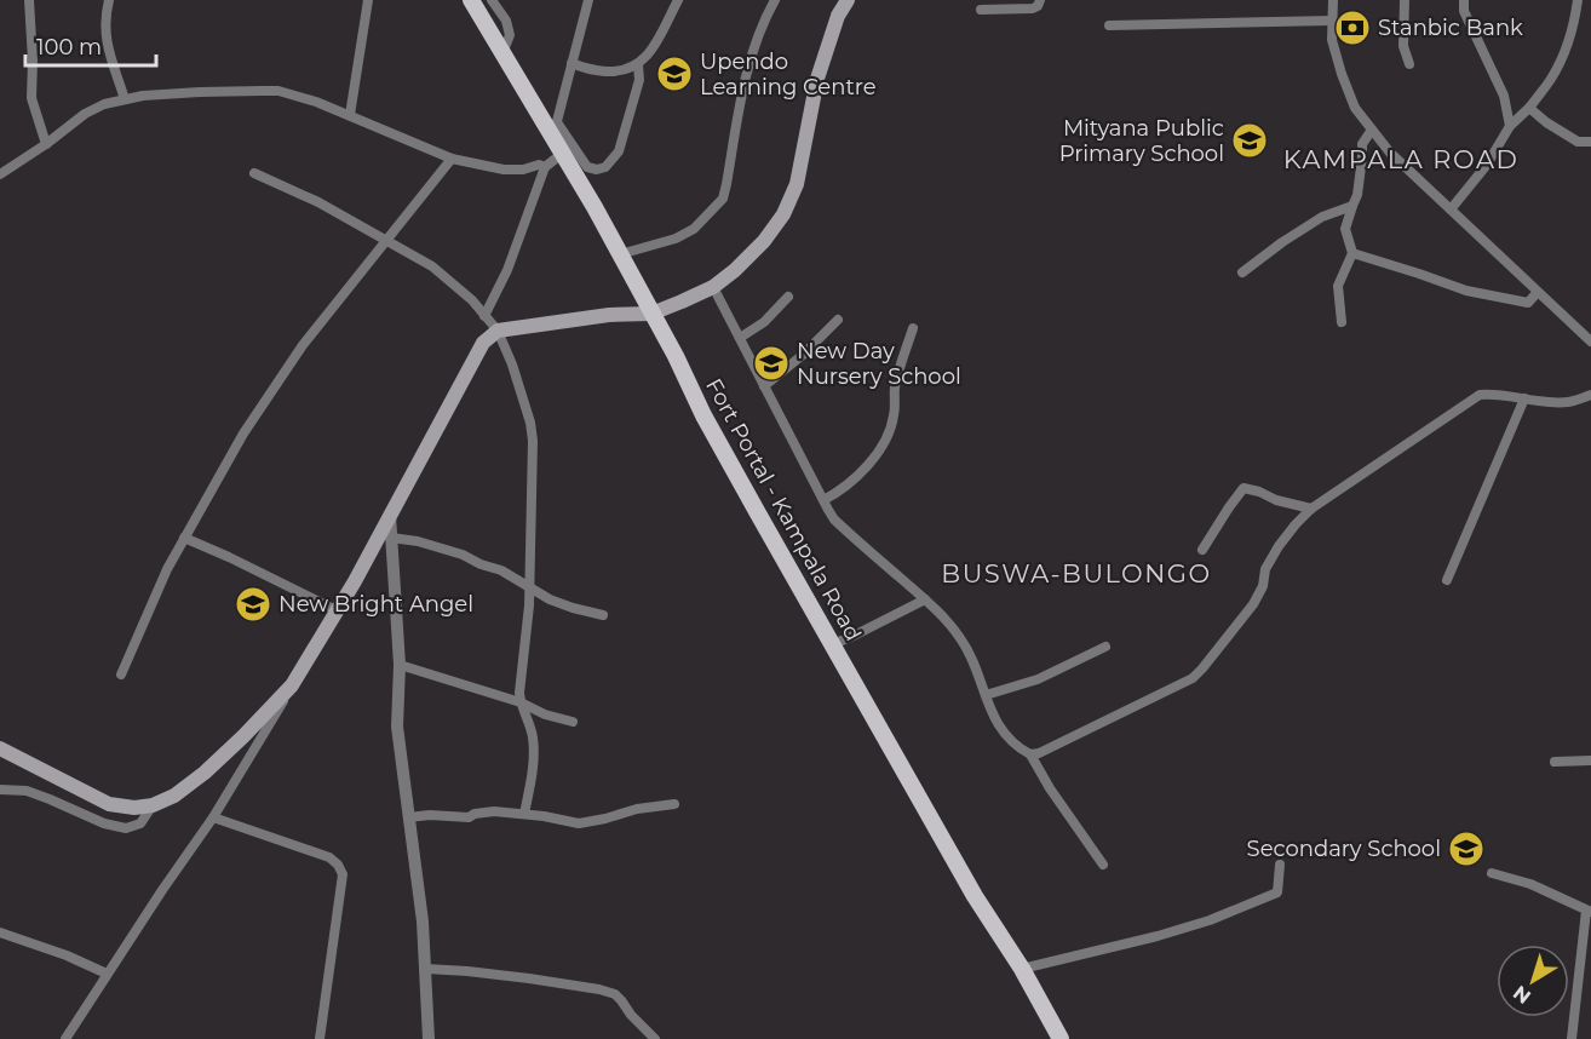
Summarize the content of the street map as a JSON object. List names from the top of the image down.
{
  "streets": {
    "main road": ["Fort Portal - Kampala Road"]
  },
  "districts": ["KAMPALA ROAD", "BUSWA-BULONGO"],
  "places": {
    "bank": ["Stanbic Bank"],
    "school or university": [
      "Upendo Learning Centre",
      "Mityana Public Primary School",
      "New Day Nursery School",
      "New Bright Angel",
      "Secondary School"
    ]
  },
  "scale_bar": "100 m",
  "north": "bottom left"
}
